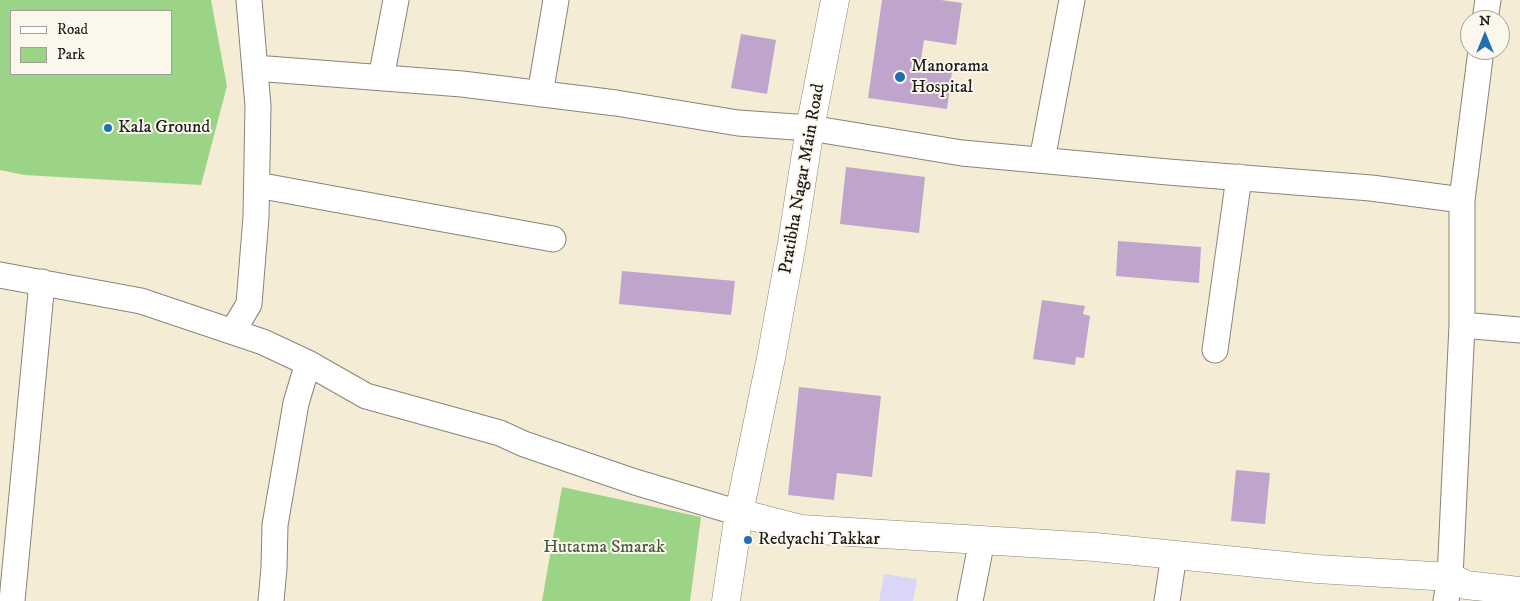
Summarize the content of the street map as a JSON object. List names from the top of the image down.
{
  "streets": {
    "street": ["Pratibha Nagar Main Road"]
  },
  "parks": ["Hutatma Smarak"],
  "places": ["Manorama Hospital", "Kala Ground", "Redyachi Takkar"],
  "legend": ["Road", "Park"],
  "north": "top"
}
